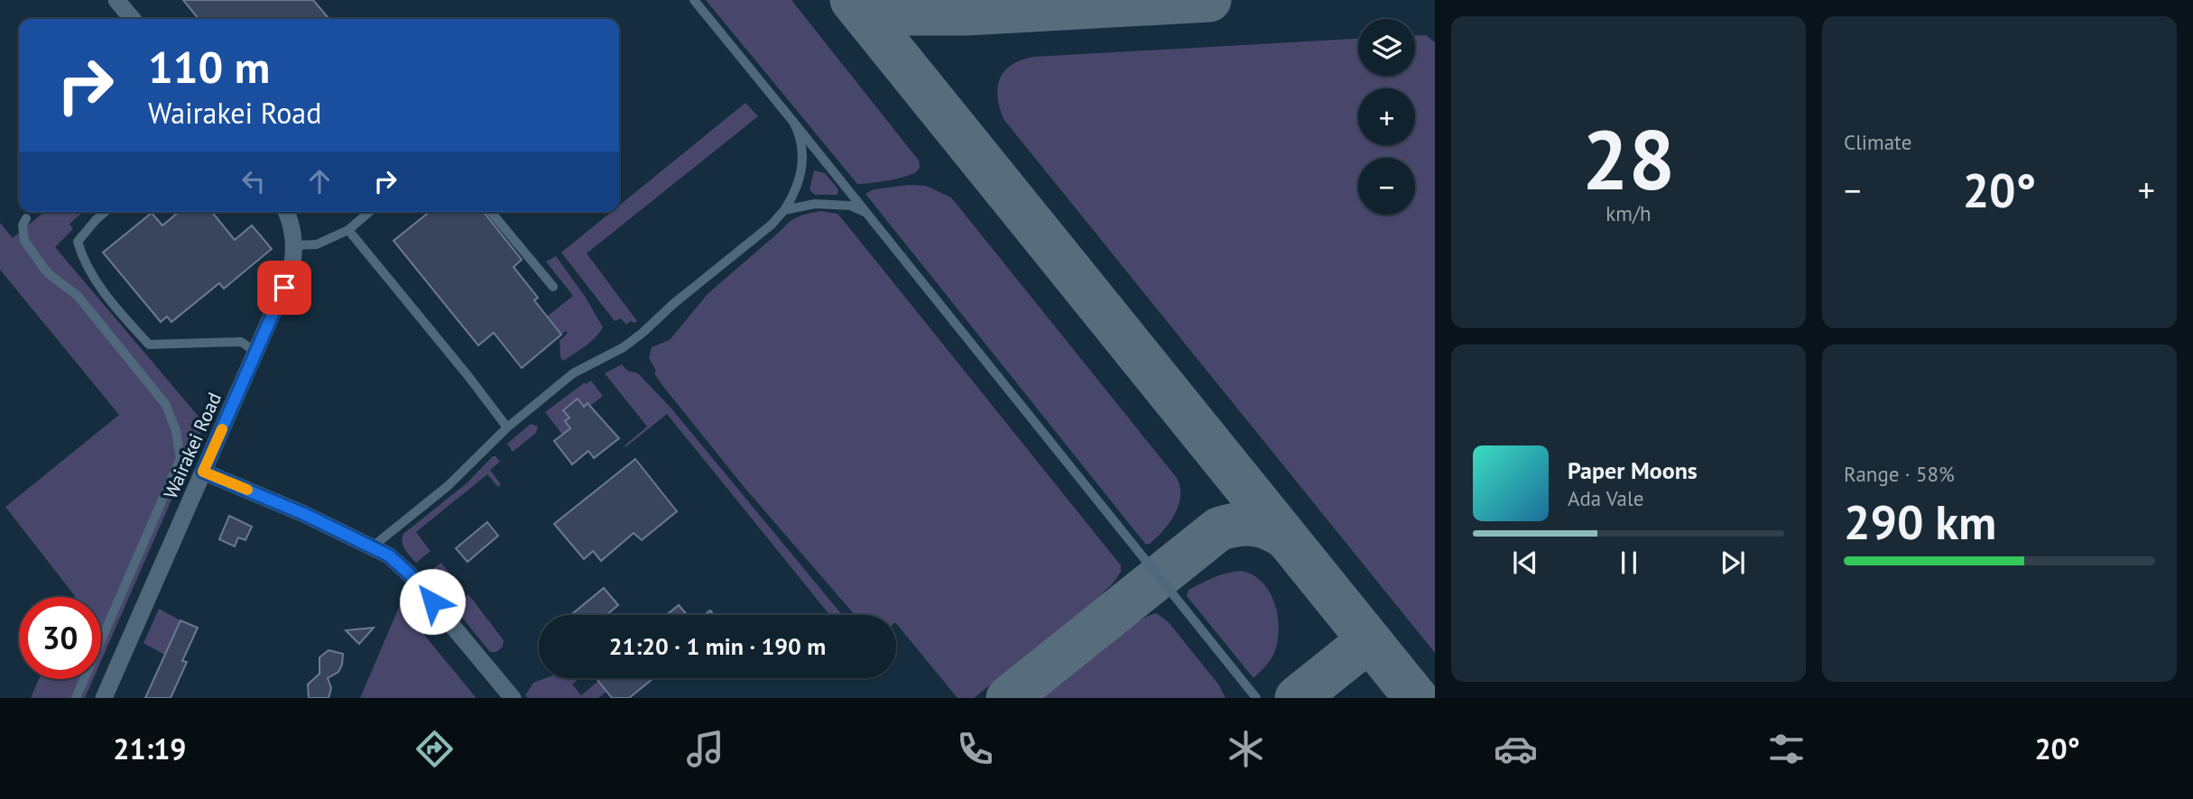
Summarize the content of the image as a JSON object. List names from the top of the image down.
{
  "streets": {
    "street": ["Wairakei Road"]
  },
  "page": {
    "tile": [
      ["28", "km/h"],
      "Climate",
      ["Range · 58%", "290 km"]
    ],
    "map_buttons": ["+", "−"],
    "turn": ["110 m", "Wairakei Road"],
    "heat": ["−", "20°", "+"],
    "song": ["Paper Moons", "Ada Vale"],
    "limit": "30",
    "trip": "21:20 · 1 min · 190 m",
    "tabs": ["21:19", "20°"]
  }
}
